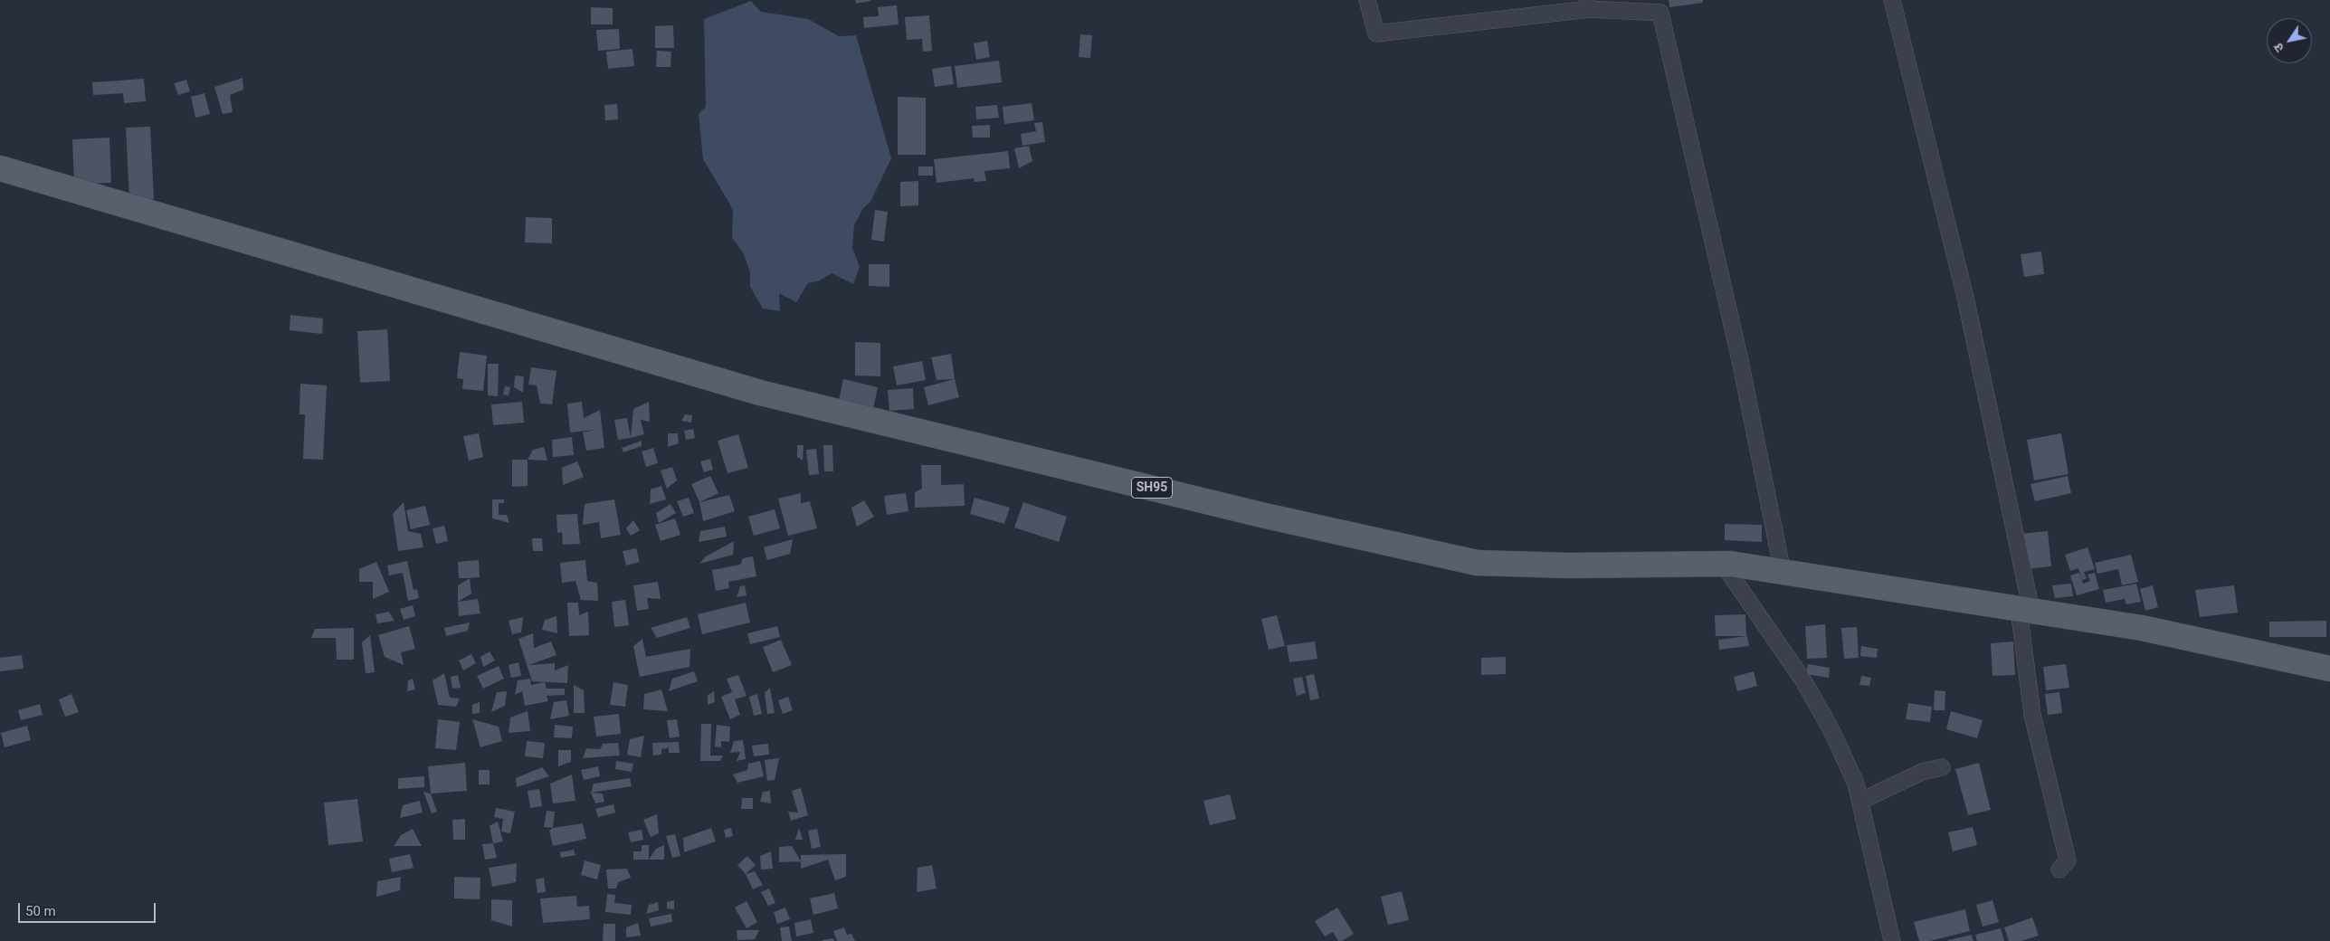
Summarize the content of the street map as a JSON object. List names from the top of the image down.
{
  "streets": {
    "main road": ["SH95"]
  },
  "scale_bar": "50 m",
  "north": "bottom left"
}
